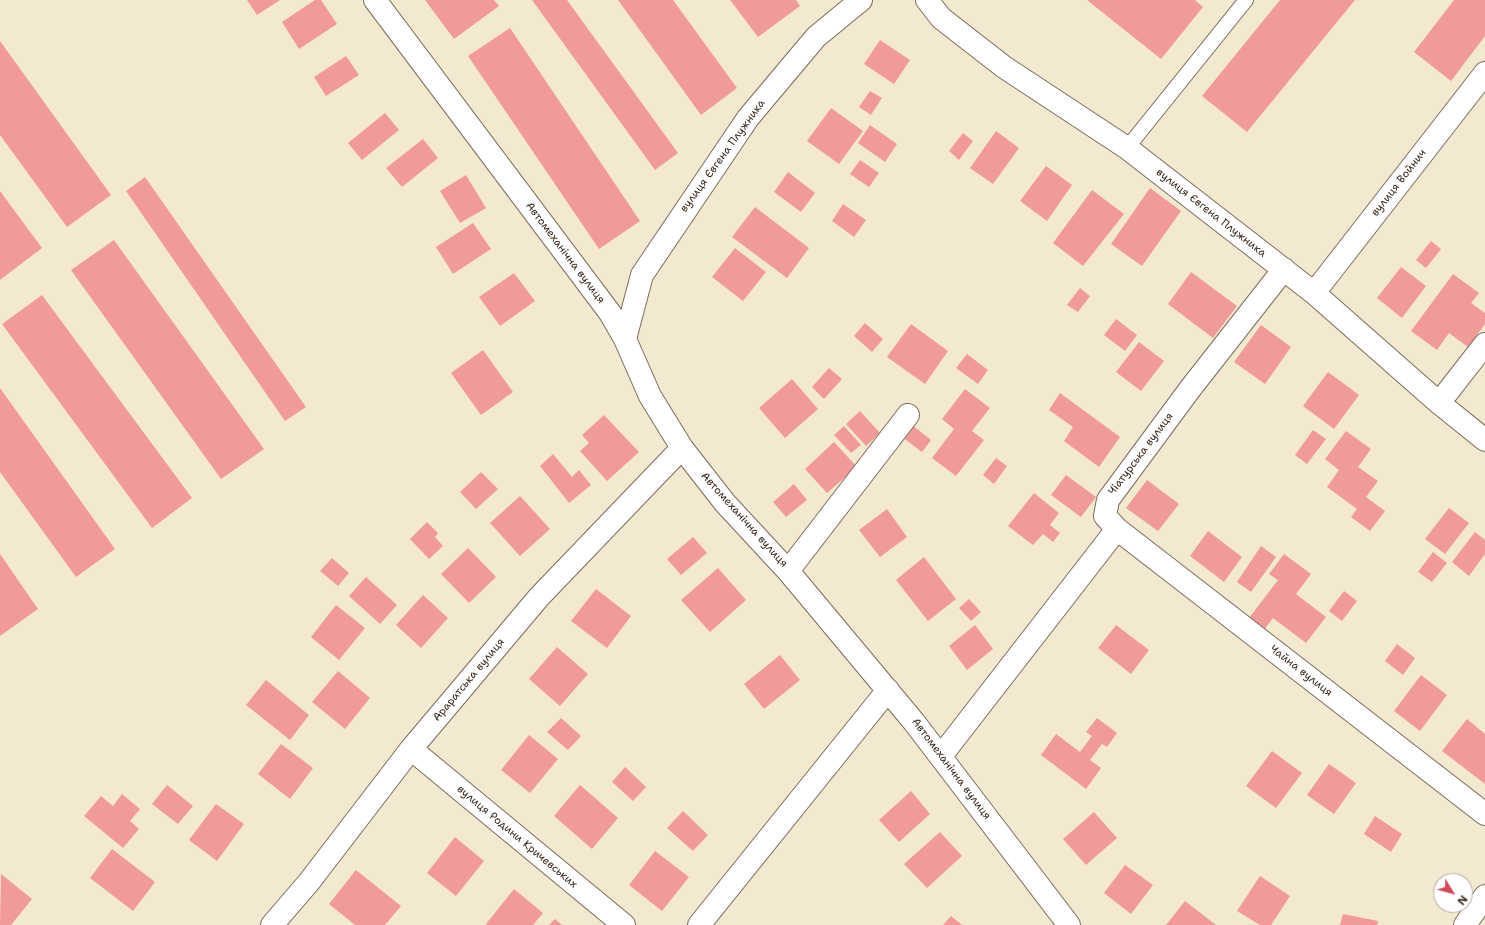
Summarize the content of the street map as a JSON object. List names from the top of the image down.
{
  "streets": {
    "street": [
      "вулиця Євгена Плужника",
      "вулиця Войнич",
      "Автомеханічна вулиця",
      "Чіатурська вулиця",
      "Чайна вулиця",
      "Араратська вулиця",
      "вулиця Родини Кричевських"
    ]
  },
  "crossings": [
    ["вулиця Євгена Плужника", "вулиця Войнич"],
    ["вулиця Євгена Плужника", "Автомеханічна вулиця"],
    ["вулиця Євгена Плужника", "Чіатурська вулиця"],
    ["Автомеханічна вулиця", "Араратська вулиця"],
    ["Чіатурська вулиця", "Чайна вулиця"],
    ["Араратська вулиця", "вулиця Родини Кричевських"]
  ],
  "north": "bottom right"
}
